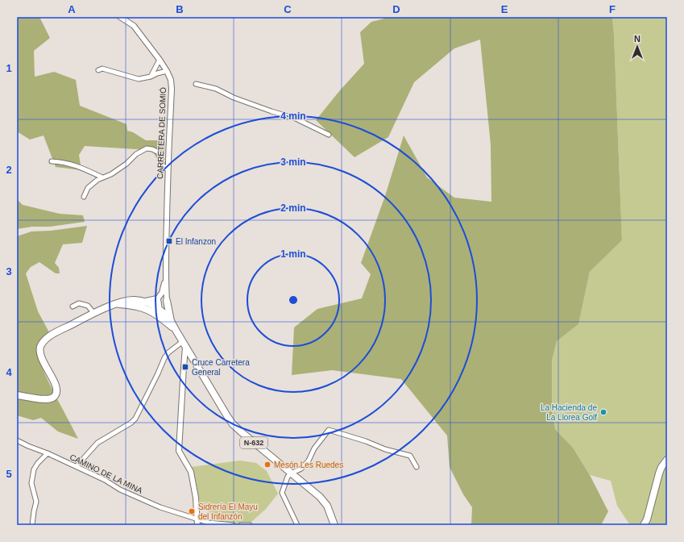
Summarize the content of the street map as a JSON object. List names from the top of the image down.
{
  "streets": {
    "highway": ["N-632"],
    "street": ["CARRETERA DE SOMIÓ", "CAMINO DE LA MINA"]
  },
  "places": {
    "transit": ["El Infanzon", "Cruce Carretera General"],
    "other": ["La Hacienda de La Llorea Golf", "Mesón Les Ruedes", "Sidrería El Mayu del Infanzón"]
  },
  "north": "top",
  "grid": {
    "columns": [
      "A",
      "B",
      "C",
      "D",
      "E",
      "F"
    ],
    "rows": [
      "1",
      "2",
      "3",
      "4",
      "5"
    ]
  },
  "rings": [
    "4 min",
    "3 min",
    "2 min",
    "1 min"
  ]
}
